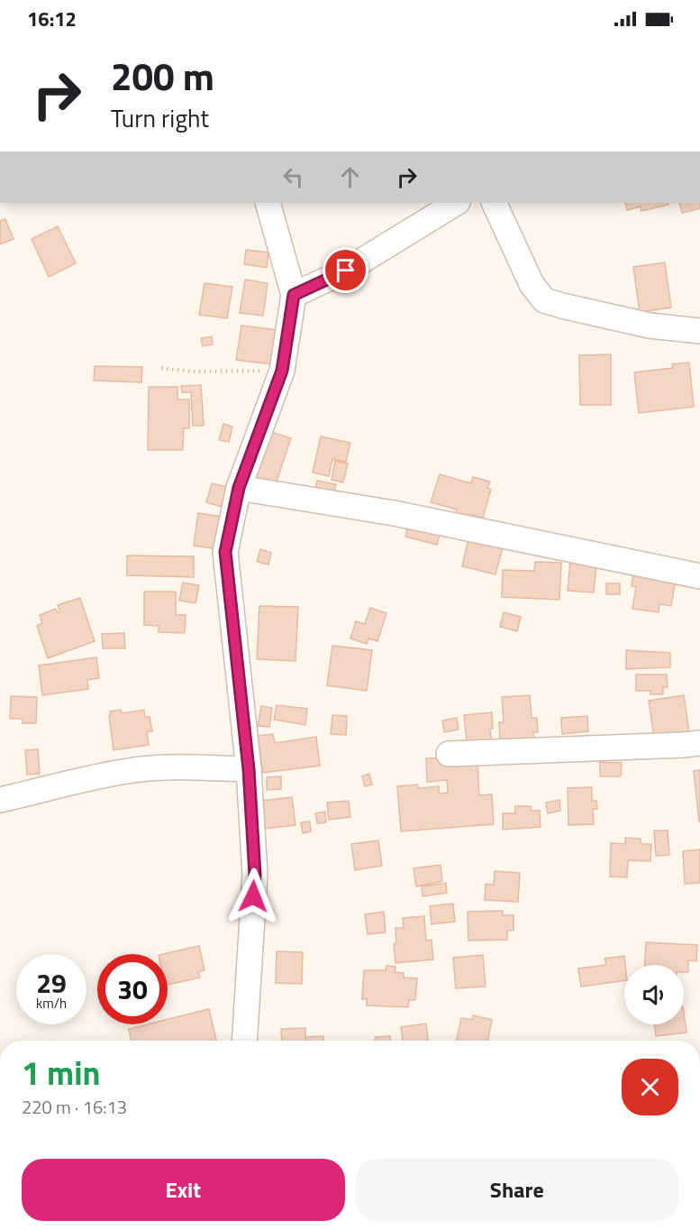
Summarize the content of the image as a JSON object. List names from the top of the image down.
{
  "page": {
    "status": "16:12",
    "turn": ["200 m", "Turn right"],
    "speed": "29 km/h",
    "limit": "30",
    "heading": ["1 min", "220 m · 16:13"],
    "buttons": ["Exit", "Share"]
  }
}
